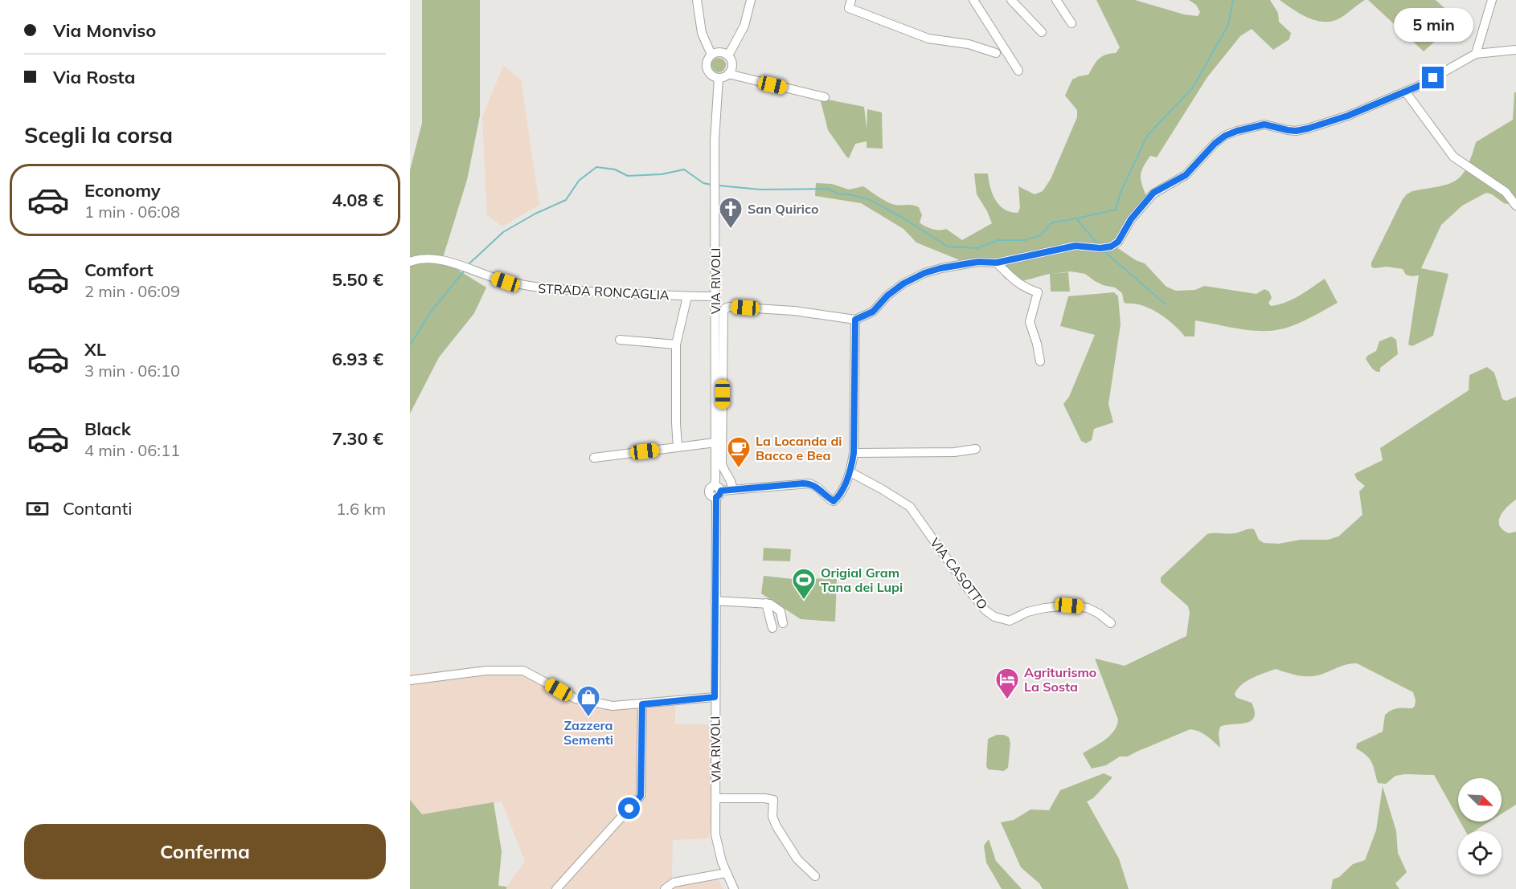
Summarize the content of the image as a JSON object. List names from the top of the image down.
{
  "streets": {
    "street": ["VIA RIVOLI", "STRADA RONCAGLIA", "VIA CASOTTO"]
  },
  "crossings": [
    ["VIA RIVOLI", "STRADA RONCAGLIA"]
  ],
  "places": {
    "church": ["San Quirico"],
    "cafe": ["La Locanda di Bacco e Bea"],
    "sports": ["Origial Gram Tana dei Lupi"],
    "hotel": ["Agriturismo La Sosta"],
    "shop": ["Zazzera Sementi"]
  },
  "north": "bottom right",
  "page": {
    "banner": ["Via Monviso", "Via Rosta"],
    "bubble": "5 min",
    "heading": "Scegli la corsa",
    "list": [
      {
        "name": "Economy",
        "note": "1 min · 06:08",
        "value": "4.08 €"
      },
      {
        "name": "Comfort",
        "note": "2 min · 06:09",
        "value": "5.50 €"
      },
      {
        "name": "XL",
        "note": "3 min · 06:10",
        "value": "6.93 €"
      },
      {
        "name": "Black",
        "note": "4 min · 06:11",
        "value": "7.30 €"
      }
    ],
    "pay": ["Contanti", "1.6 km"],
    "buttons": "Conferma"
  }
}
